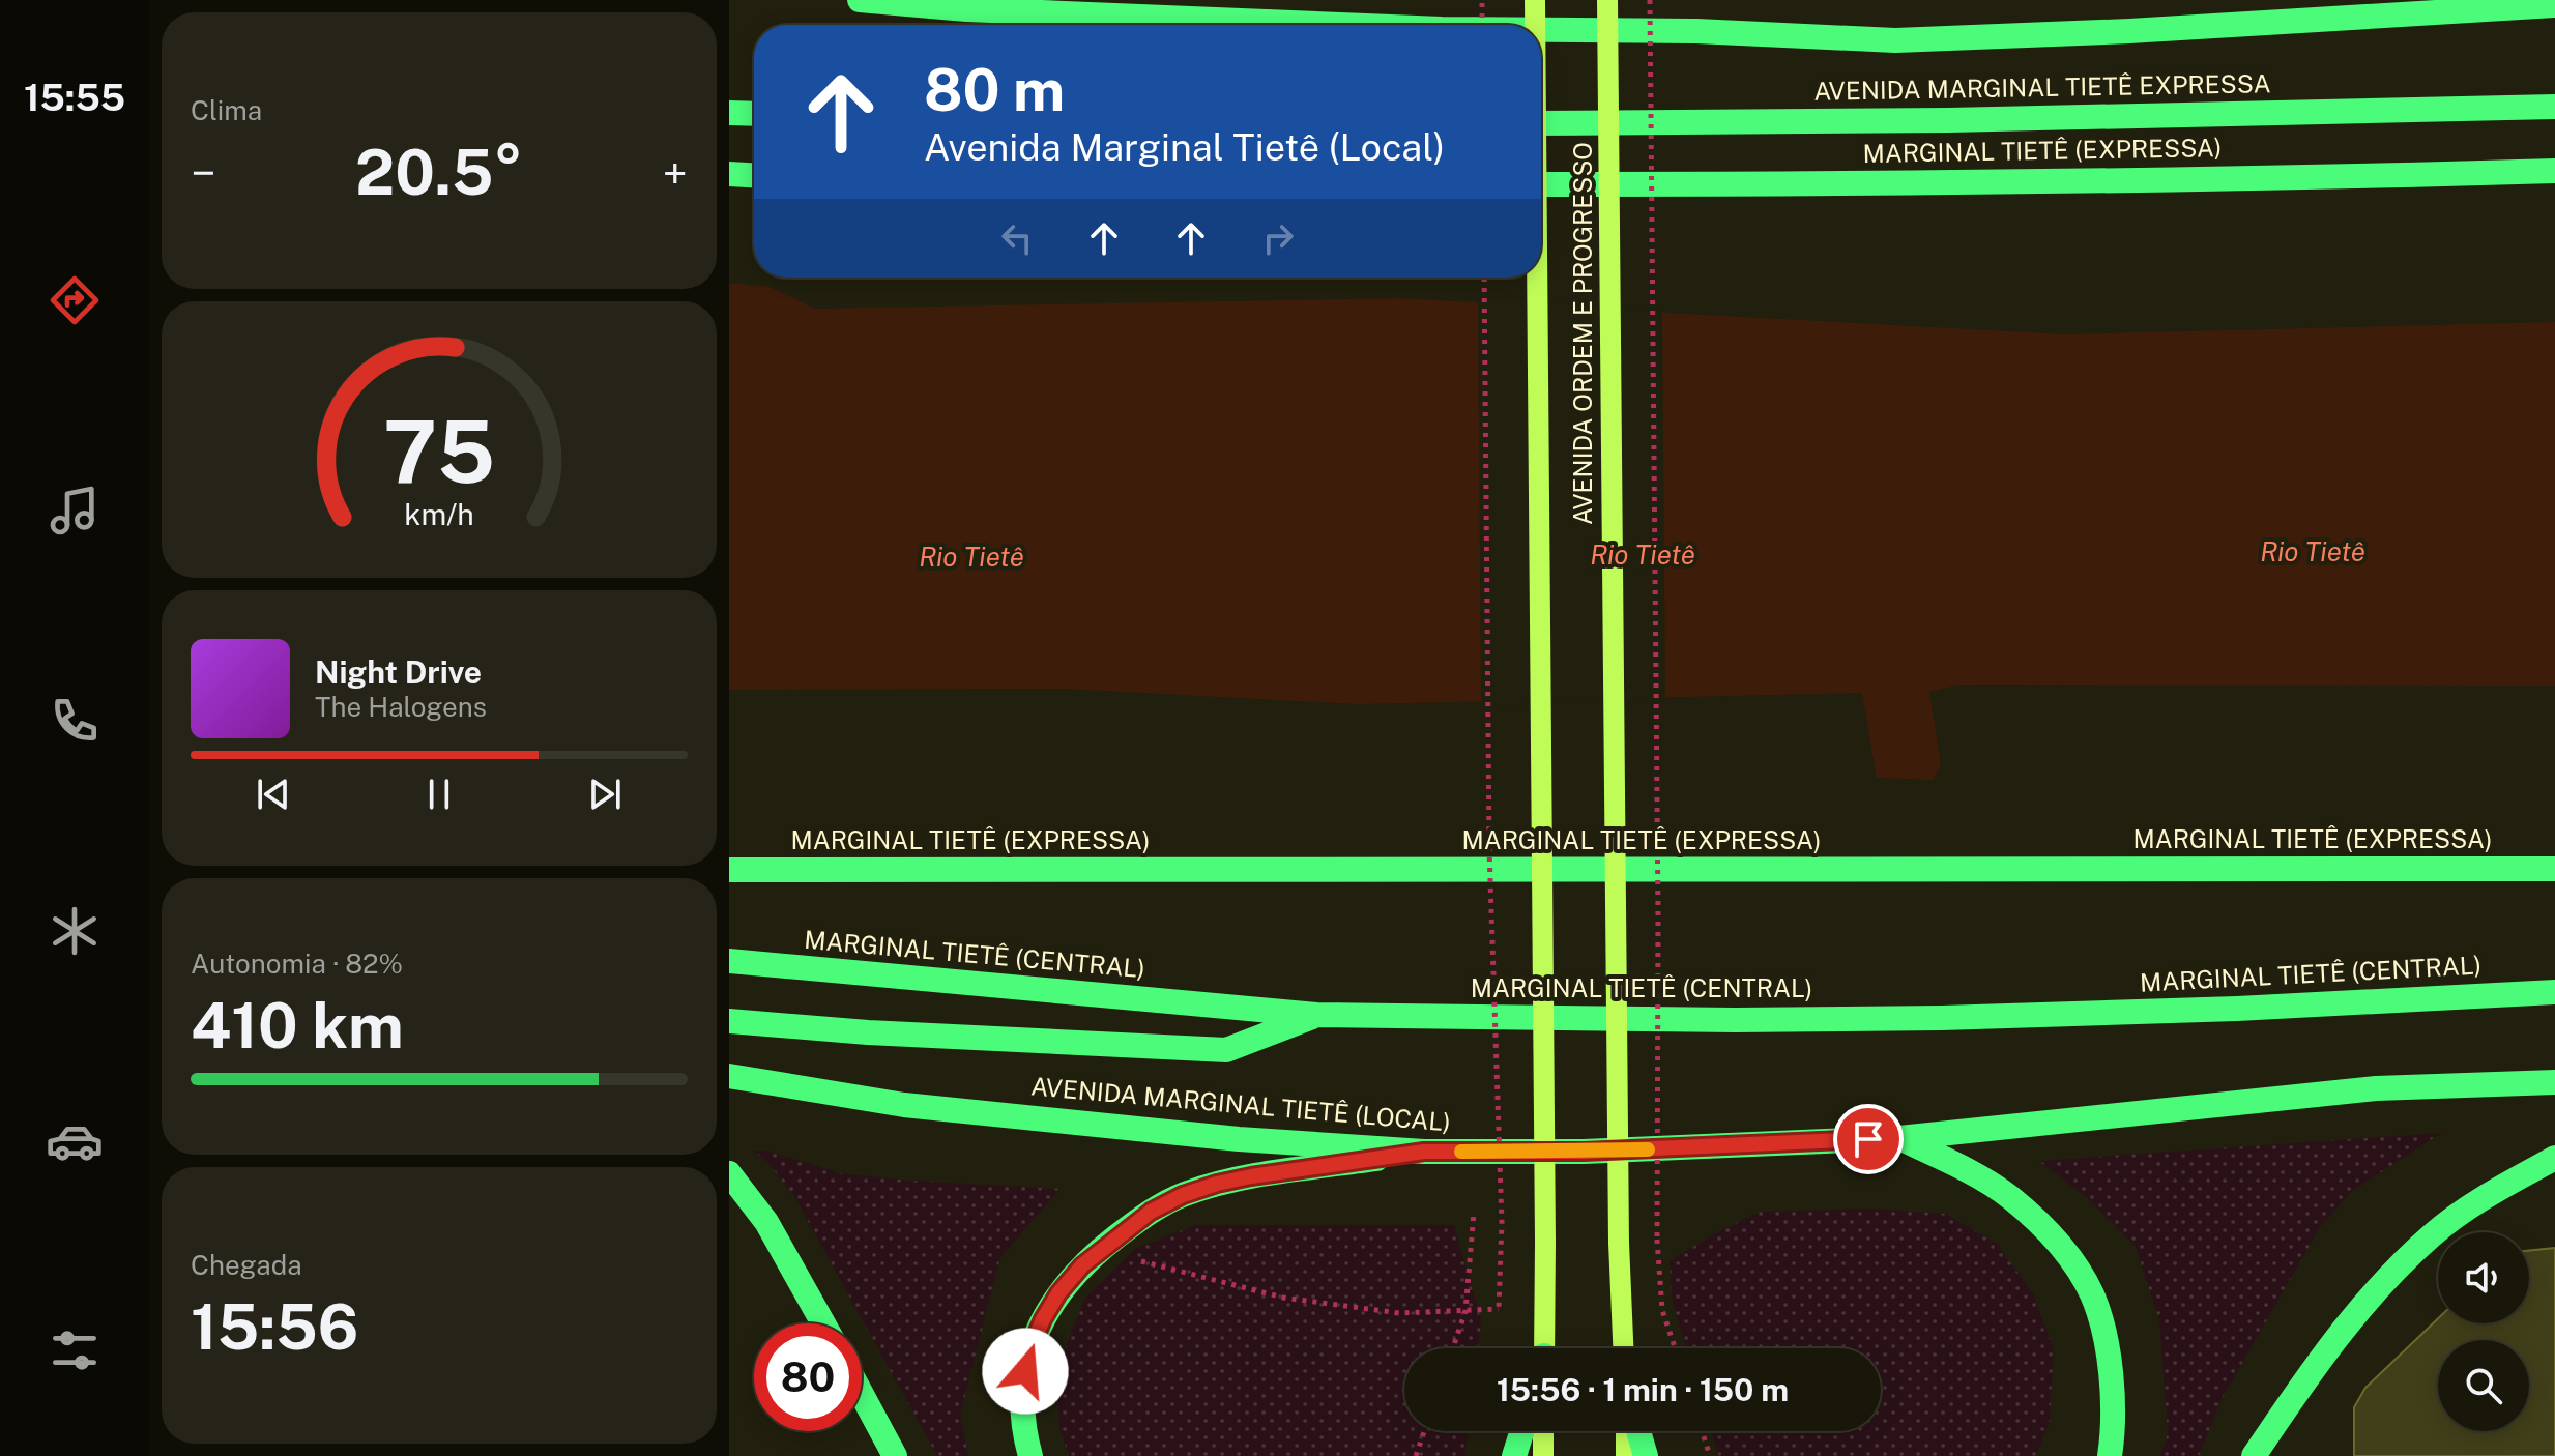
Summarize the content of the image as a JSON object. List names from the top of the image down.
{
  "streets": {
    "highway": [
      "AVENIDA MARGINAL TIETÊ EXPRESSA",
      "MARGINAL TIETÊ (EXPRESSA)",
      "MARGINAL TIETÊ (CENTRAL)",
      "AVENIDA MARGINAL TIETÊ (LOCAL)"
    ],
    "main road": ["AVENIDA ORDEM E PROGRESSO"]
  },
  "water": ["Rio Tietê"],
  "page": {
    "tabs": "15:55",
    "tile": [
      "Clima",
      ["Autonomia · 82%", "410 km"],
      ["Chegada", "15:56"]
    ],
    "turn": ["80 m", "Avenida Marginal Tietê (Local)"],
    "heat": ["−", "20.5°", "+"],
    "song": ["Night Drive", "The Halogens"],
    "limit": "80",
    "trip": "15:56 · 1 min · 150 m",
    "gauge": ["75", "km/h"]
  }
}
